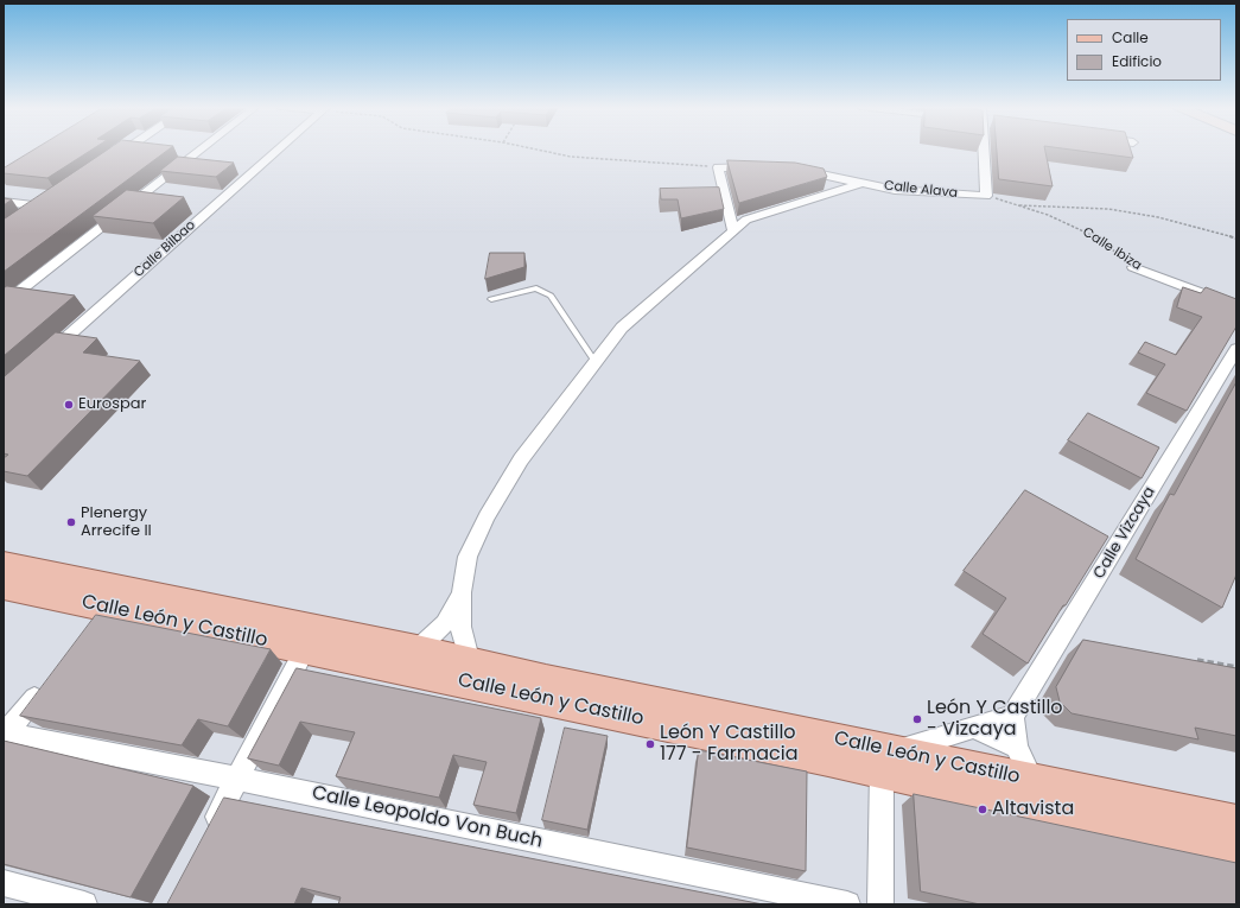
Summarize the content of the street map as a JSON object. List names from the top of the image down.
{
  "streets": {
    "main road": ["Calle León y Castillo"],
    "street": [
      "Calle Alava",
      "Calle Bilbao",
      "Calle Ibiza",
      "Calle Vizcaya",
      "Calle Leopoldo Von Buch"
    ]
  },
  "crossings": [
    ["Calle Alava", "Calle Ibiza"]
  ],
  "places": [
    "Eurospar",
    "Plenergy Arrecife II",
    "León Y Castillo - Vizcaya",
    "León Y Castillo 177 - Farmacia",
    "Altavista"
  ],
  "legend": ["Calle", "Edificio"]
}
